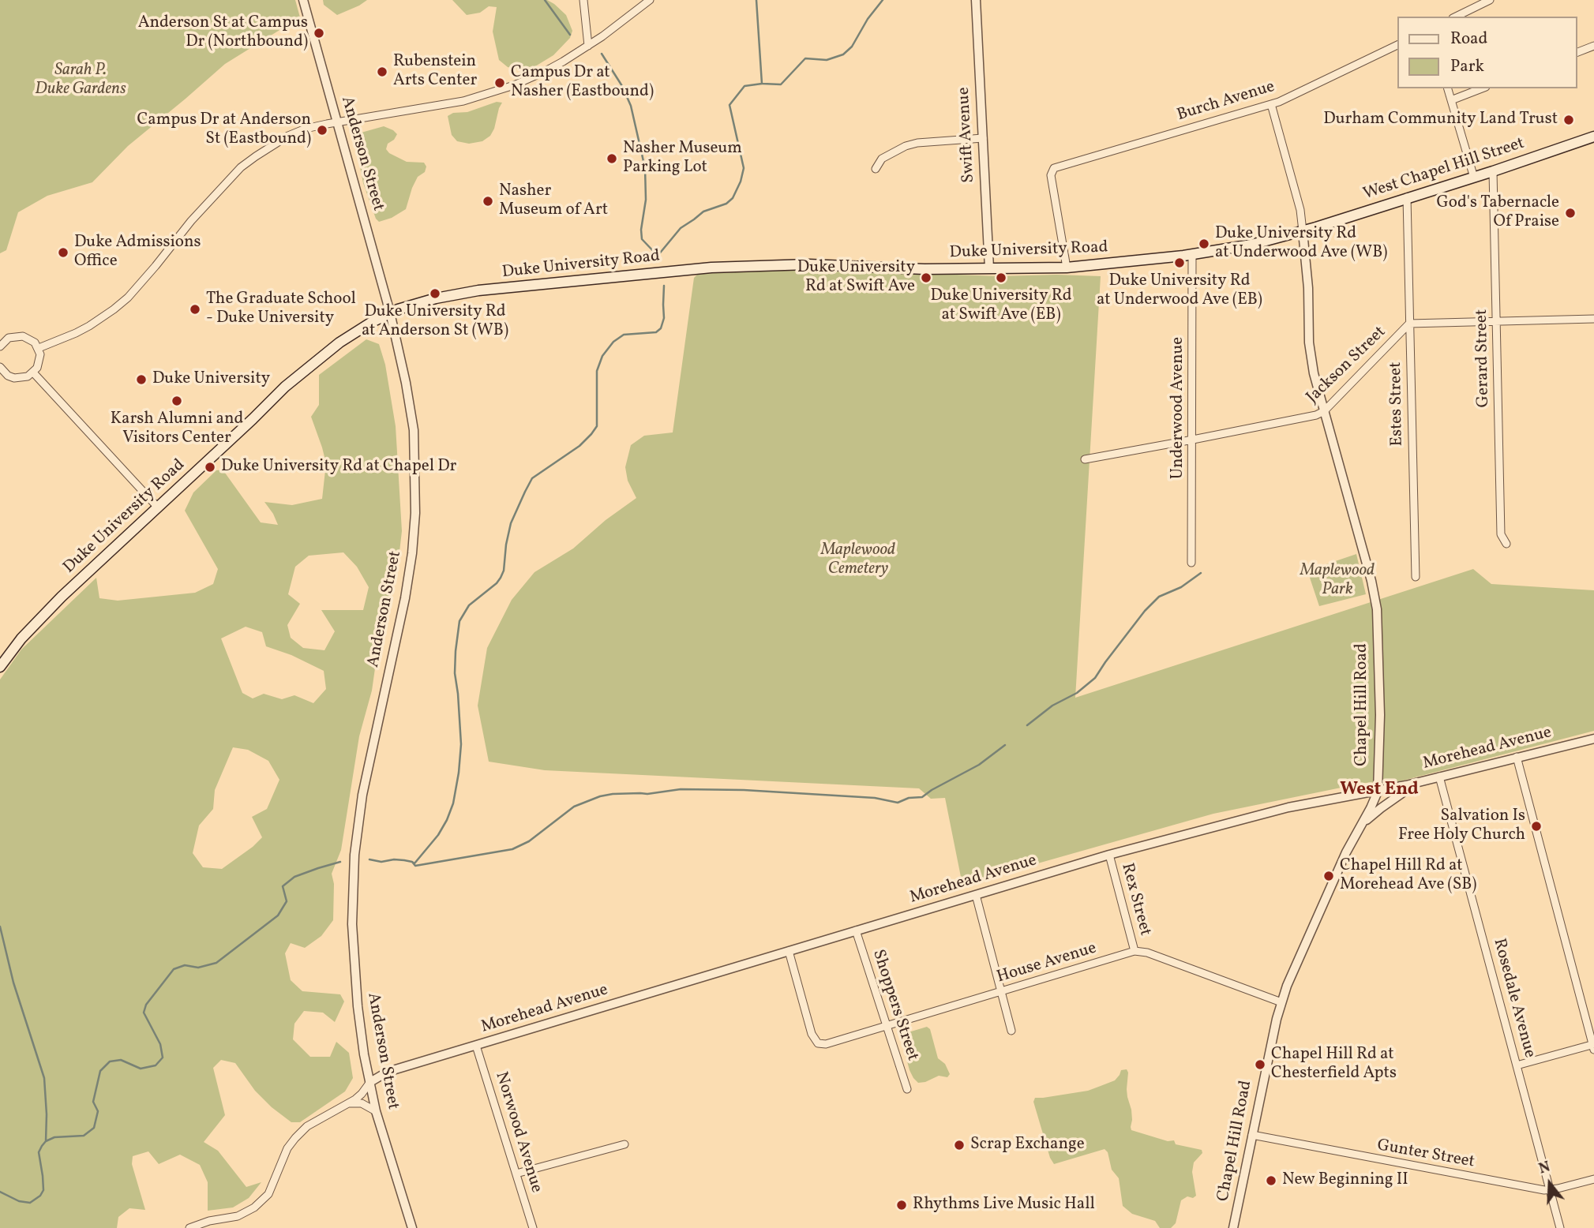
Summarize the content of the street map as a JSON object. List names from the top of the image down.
{
  "streets": {
    "main road": ["West Chapel Hill Street", "Duke University Road"],
    "street": [
      "Burch Avenue",
      "Swift Avenue",
      "Anderson Street",
      "Gerard Street",
      "Jackson Street",
      "Estes Street",
      "Underwood Avenue",
      "Chapel Hill Road",
      "Morehead Avenue",
      "Rex Street",
      "House Avenue",
      "Rosedale Avenue",
      "Shoppers Street",
      "Norwood Avenue",
      "Gunter Street"
    ]
  },
  "crossings": [
    ["Burch Avenue", "Duke University Road"],
    ["Swift Avenue", "Duke University Road"],
    ["Anderson Street", "Duke University Road"],
    ["Anderson Street", "Morehead Avenue"],
    ["West Chapel Hill Street", "Duke University Road"],
    ["West Chapel Hill Street", "Gerard Street"],
    ["West Chapel Hill Street", "Estes Street"],
    ["West Chapel Hill Street", "Chapel Hill Road"],
    ["Duke University Road", "Underwood Avenue"],
    ["Duke University Road", "Chapel Hill Road"],
    ["Gerard Street", "Jackson Street"],
    ["Jackson Street", "Estes Street"],
    ["Jackson Street", "Underwood Avenue"],
    ["Jackson Street", "Chapel Hill Road"],
    ["Chapel Hill Road", "Morehead Avenue"],
    ["Chapel Hill Road", "Gunter Street"],
    ["Morehead Avenue", "Rex Street"],
    ["Morehead Avenue", "House Avenue"],
    ["Morehead Avenue", "Rosedale Avenue"],
    ["Morehead Avenue", "Shoppers Street"],
    ["Morehead Avenue", "Norwood Avenue"],
    ["Rex Street", "House Avenue"],
    ["House Avenue", "Shoppers Street"],
    ["Rosedale Avenue", "Gunter Street"]
  ],
  "districts": ["West End"],
  "parks": ["Sarah P. Duke Gardens", "Maplewood Cemetery", "Maplewood Park"],
  "places": [
    "Anderson St at Campus Dr (Northbound)",
    "Rubenstein Arts Center",
    "Campus Dr at Nasher (Eastbound)",
    "Durham Community Land Trust",
    "Campus Dr at Anderson St (Eastbound)",
    "Nasher Museum Parking Lot",
    "Nasher Museum of Art",
    "God's Tabernacle Of Praise",
    "Duke University Rd at Underwood Ave (WB)",
    "Duke Admissions Office",
    "Duke University Rd at Underwood Ave (EB)",
    "Duke University Rd at Swift Ave",
    "Duke University Rd at Swift Ave (EB)",
    "Duke University Rd at Anderson St (WB)",
    "The Graduate School - Duke University",
    "Duke University",
    "Karsh Alumni and Visitors Center",
    "Duke University Rd at Chapel Dr",
    "Salvation Is Free Holy Church",
    "Chapel Hill Rd at Morehead Ave (SB)",
    "Chapel Hill Rd at Chesterfield Apts",
    "Scrap Exchange",
    "New Beginning II",
    "Rhythms Live Music Hall"
  ],
  "legend": ["Road", "Park"],
  "north": "top"
}
